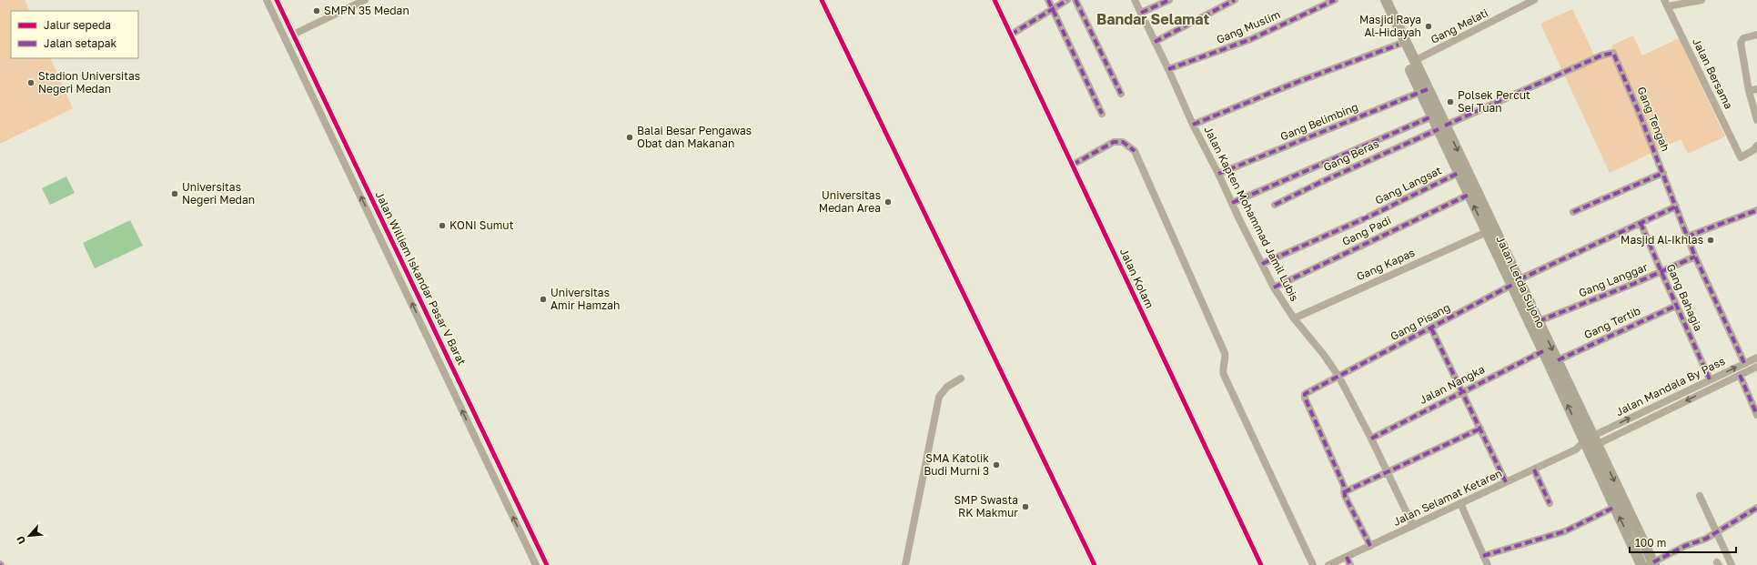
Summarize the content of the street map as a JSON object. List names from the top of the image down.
{
  "streets": {
    "highway": ["Jalan Letda Sujono"],
    "street": [
      "Gang Melati",
      "Gang Muslim",
      "Jalan Bersama",
      "Gang Tengah",
      "Gang Belimbing",
      "Gang Beras",
      "Gang Langsat",
      "Jalan Kapten Mohammad Jamil Lubis",
      "Gang Padi",
      "Gang Kapas",
      "Jalan Williem Iskandar Pasar V Barat",
      "Jalan Kolam",
      "Gang Langgar",
      "Gang Bahagia",
      "Gang Pisang",
      "Gang Tertib",
      "Jalan Nangka",
      "Jalan Mandala By Pass",
      "Jalan Selamat Ketaren"
    ]
  },
  "crossings": [
    ["Gang Melati", "Jalan Letda Sujono"],
    ["Gang Muslim", "Jalan Kapten Mohammad Jamil Lubis"],
    ["Gang Tengah", "Gang Beras"],
    ["Gang Tengah", "Gang Langgar"],
    ["Gang Tengah", "Jalan Letda Sujono"],
    ["Gang Tengah", "Gang Pisang"],
    ["Gang Tengah", "Jalan Mandala By Pass"],
    ["Gang Belimbing", "Jalan Kapten Mohammad Jamil Lubis"],
    ["Gang Belimbing", "Jalan Letda Sujono"],
    ["Gang Beras", "Jalan Letda Sujono"],
    ["Gang Langsat", "Jalan Kapten Mohammad Jamil Lubis"],
    ["Gang Langsat", "Jalan Letda Sujono"],
    ["Jalan Kapten Mohammad Jamil Lubis", "Gang Padi"],
    ["Jalan Kapten Mohammad Jamil Lubis", "Gang Kapas"],
    ["Jalan Kapten Mohammad Jamil Lubis", "Gang Pisang"],
    ["Jalan Kapten Mohammad Jamil Lubis", "Jalan Nangka"],
    ["Jalan Kapten Mohammad Jamil Lubis", "Jalan Selamat Ketaren"],
    ["Gang Padi", "Jalan Letda Sujono"],
    ["Gang Kapas", "Jalan Letda Sujono"],
    ["Gang Langgar", "Jalan Letda Sujono"],
    ["Gang Langgar", "Gang Bahagia"],
    ["Jalan Letda Sujono", "Gang Pisang"],
    ["Jalan Letda Sujono", "Gang Tertib"],
    ["Jalan Letda Sujono", "Jalan Nangka"],
    ["Jalan Letda Sujono", "Jalan Mandala By Pass"],
    ["Jalan Letda Sujono", "Jalan Selamat Ketaren"],
    ["Gang Bahagia", "Gang Pisang"],
    ["Gang Bahagia", "Gang Tertib"],
    ["Gang Bahagia", "Jalan Mandala By Pass"],
    ["Jalan Mandala By Pass", "Jalan Selamat Ketaren"]
  ],
  "districts": ["Bandar Selamat"],
  "places": [
    "SMPN 35 Medan",
    "Masjid Raya Al-Hidayah",
    "Stadion Universitas Negeri Medan",
    "Polsek Percut Sei Tuan",
    "Balai Besar Pengawas Obat dan Makanan",
    "Universitas Negeri Medan",
    "Universitas Medan Area",
    "KONI Sumut",
    "Masjid Al-Ikhlas",
    "Universitas Amir Hamzah",
    "SMA Katolik Budi Murni 3",
    "SMP Swasta RK Makmur"
  ],
  "legend": ["Jalur sepeda", "Jalan setapak"],
  "scale_bar": "100 m",
  "north": "bottom left"
}
